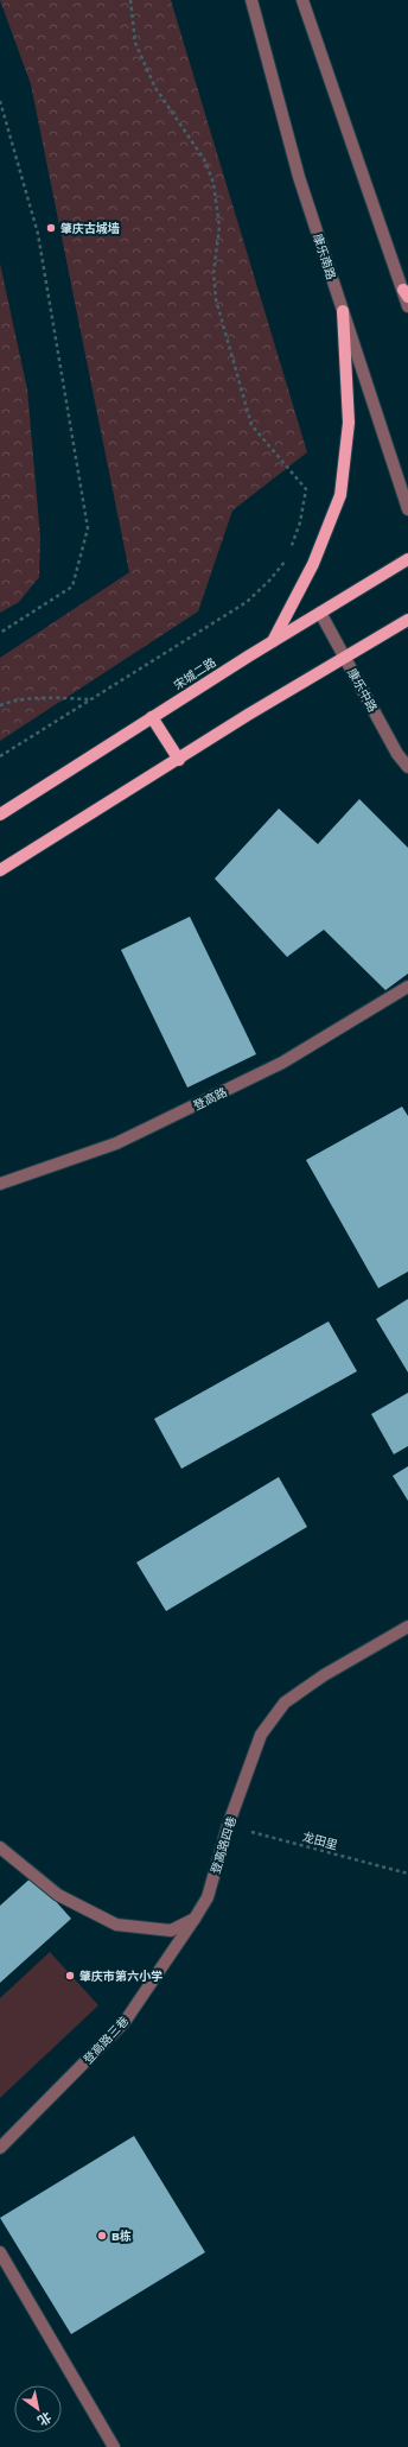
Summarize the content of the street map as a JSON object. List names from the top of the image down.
{
  "streets": {
    "main road": ["宋城二路"],
    "street": [
      "康乐南路",
      "康乐中路",
      "登高路",
      "登高路四巷",
      "登高路三巷"
    ],
    "path": ["龙田里"]
  },
  "crossings": [
    ["宋城二路", "康乐中路"],
    ["龙田里", "登高路四巷"],
    ["登高路四巷", "登高路三巷"]
  ],
  "places": ["肇庆古城墙", "肇庆市第六小学", "B栋"],
  "north": "bottom right"
}
